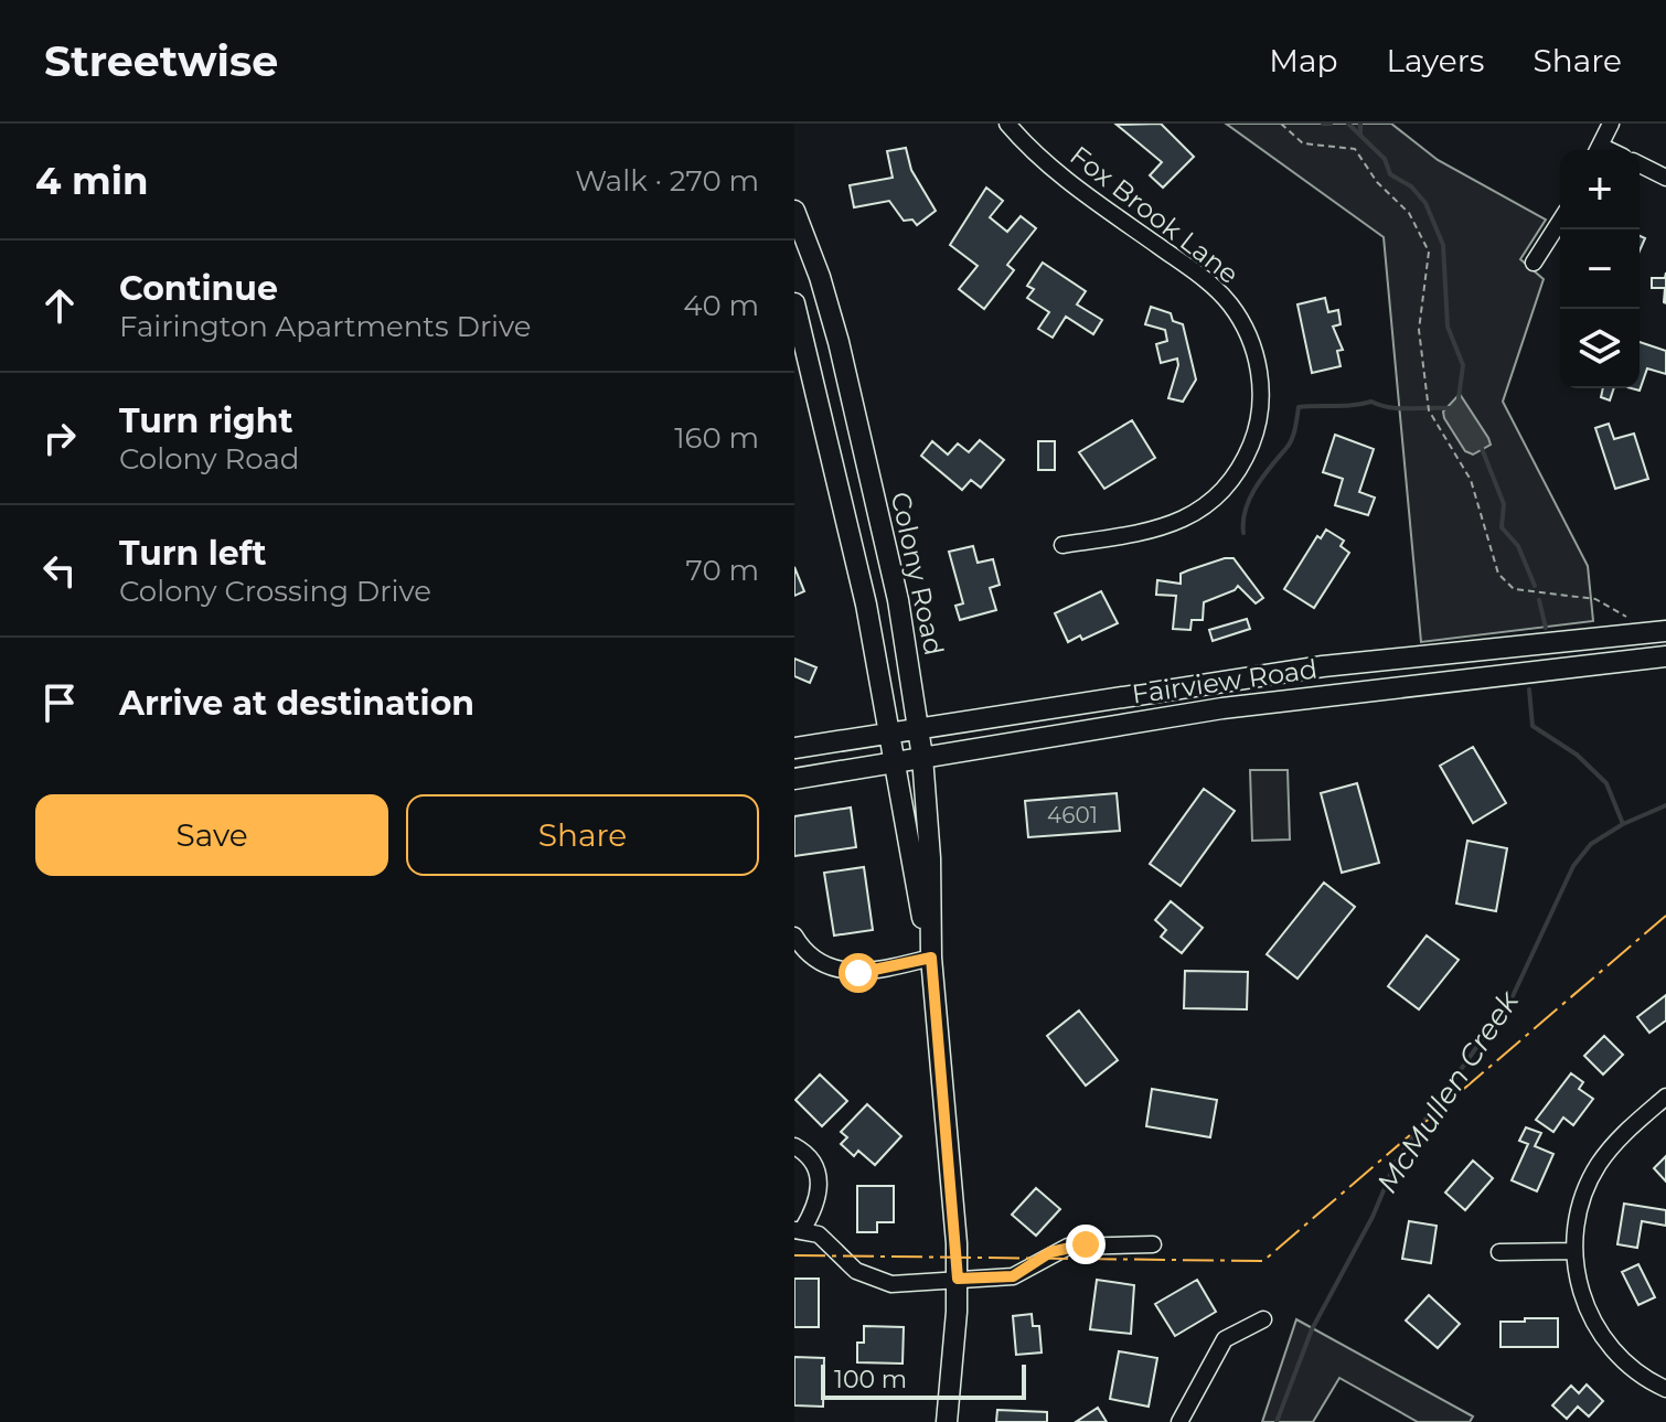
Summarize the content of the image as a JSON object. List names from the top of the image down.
{
  "streets": {
    "main road": ["Colony Road", "Fairview Road"],
    "street": ["Fox Brook Lane"]
  },
  "crossings": [
    ["Colony Road", "Fairview Road"]
  ],
  "water": ["McMullen Creek"],
  "house_numbers": ["4601"],
  "scale_bar": "100 m",
  "page": {
    "header": "Streetwise",
    "nav": ["Map", "Layers", "Share"],
    "heading": ["4 min", "Walk · 270 m"],
    "map_buttons": ["+", "−"],
    "list": [
      ["Continue", "Fairington Apartments Drive", "40 m"],
      ["Turn right", "Colony Road", "160 m"],
      ["Turn left", "Colony Crossing Drive", "70 m"],
      "Arrive at destination"
    ],
    "buttons": ["Save", "Share"],
    "scale": "100 m"
  }
}
